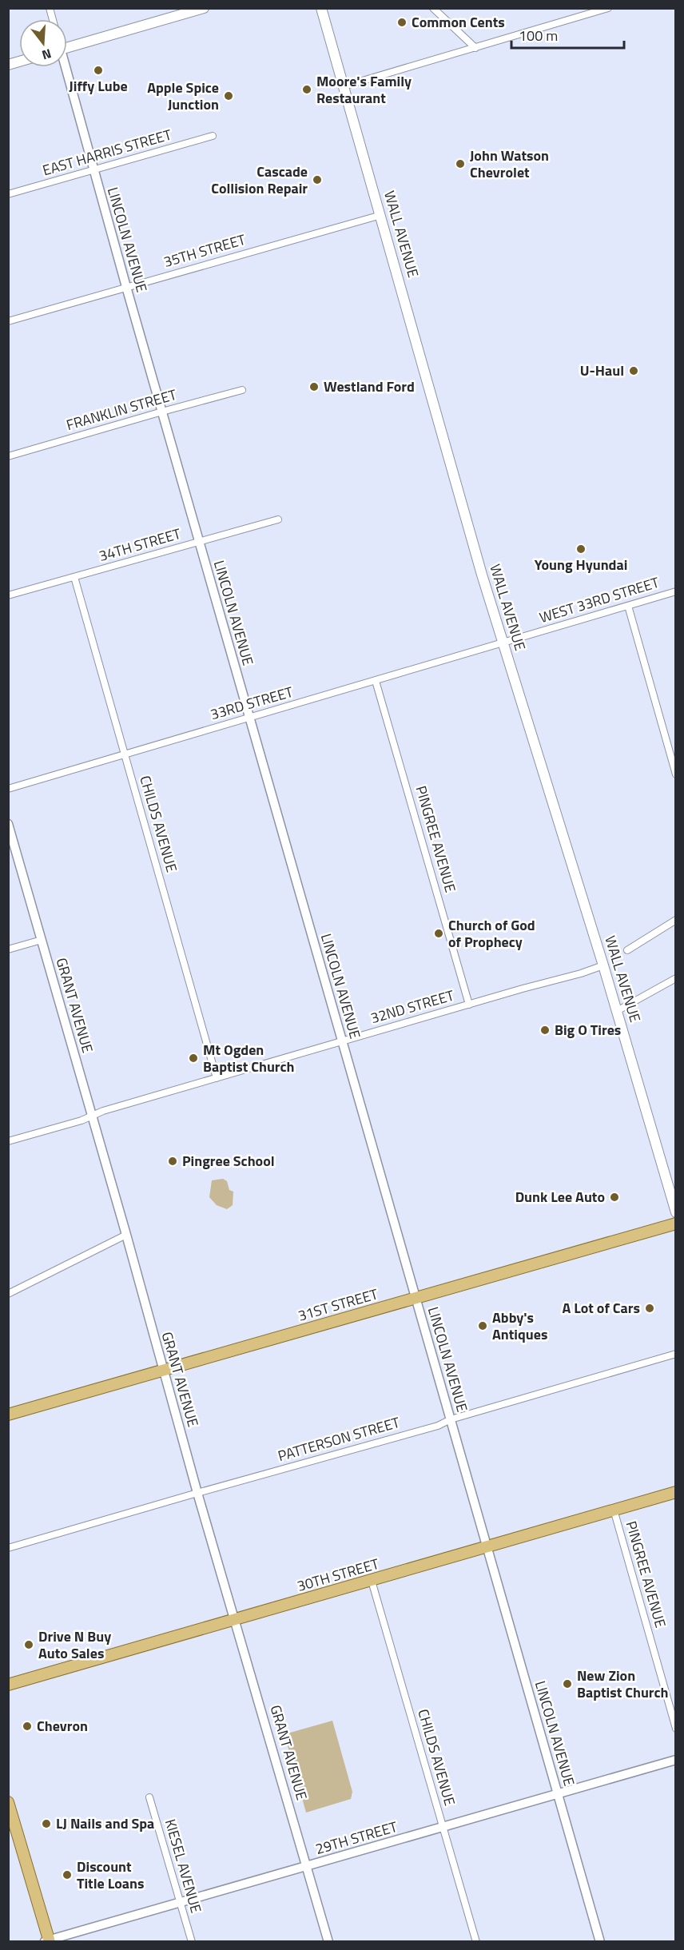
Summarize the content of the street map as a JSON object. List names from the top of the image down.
{
  "streets": {
    "main road": ["WALL AVENUE", "31ST STREET", "30TH STREET"],
    "street": [
      "EAST HARRIS STREET",
      "LINCOLN AVENUE",
      "35TH STREET",
      "FRANKLIN STREET",
      "34TH STREET",
      "WEST 33RD STREET",
      "33RD STREET",
      "CHILDS AVENUE",
      "PINGREE AVENUE",
      "GRANT AVENUE",
      "32ND STREET",
      "PATTERSON STREET",
      "29TH STREET",
      "KIESEL AVENUE"
    ]
  },
  "crossings": [
    ["EAST HARRIS STREET", "LINCOLN AVENUE"],
    ["WALL AVENUE", "35TH STREET"],
    ["WALL AVENUE", "WEST 33RD STREET"],
    ["WALL AVENUE", "33RD STREET"],
    ["WALL AVENUE", "32ND STREET"],
    ["LINCOLN AVENUE", "35TH STREET"],
    ["LINCOLN AVENUE", "FRANKLIN STREET"],
    ["LINCOLN AVENUE", "34TH STREET"],
    ["LINCOLN AVENUE", "33RD STREET"],
    ["LINCOLN AVENUE", "32ND STREET"],
    ["LINCOLN AVENUE", "31ST STREET"],
    ["LINCOLN AVENUE", "PATTERSON STREET"],
    ["LINCOLN AVENUE", "30TH STREET"],
    ["LINCOLN AVENUE", "29TH STREET"],
    ["34TH STREET", "CHILDS AVENUE"],
    ["WEST 33RD STREET", "33RD STREET"],
    ["33RD STREET", "CHILDS AVENUE"],
    ["33RD STREET", "PINGREE AVENUE"],
    ["CHILDS AVENUE", "32ND STREET"],
    ["CHILDS AVENUE", "30TH STREET"],
    ["CHILDS AVENUE", "29TH STREET"],
    ["PINGREE AVENUE", "32ND STREET"],
    ["PINGREE AVENUE", "30TH STREET"],
    ["GRANT AVENUE", "32ND STREET"],
    ["GRANT AVENUE", "31ST STREET"],
    ["GRANT AVENUE", "PATTERSON STREET"],
    ["GRANT AVENUE", "30TH STREET"],
    ["GRANT AVENUE", "29TH STREET"],
    ["29TH STREET", "KIESEL AVENUE"]
  ],
  "places": [
    "Common Cents",
    "Jiffy Lube",
    "Moore's Family Restaurant",
    "Apple Spice Junction",
    "John Watson Chevrolet",
    "Cascade Collision Repair",
    "U-Haul",
    "Westland Ford",
    "Young Hyundai",
    "Church of God of Prophecy",
    "Big O Tires",
    "Mt Ogden Baptist Church",
    "Pingree School",
    "Dunk Lee Auto",
    "A Lot of Cars",
    "Abby's Antiques",
    "Drive N Buy Auto Sales",
    "New Zion Baptist Church",
    "Chevron",
    "LJ Nails and Spa",
    "Discount Title Loans"
  ],
  "scale_bar": "100 m",
  "north": "bottom"
}
